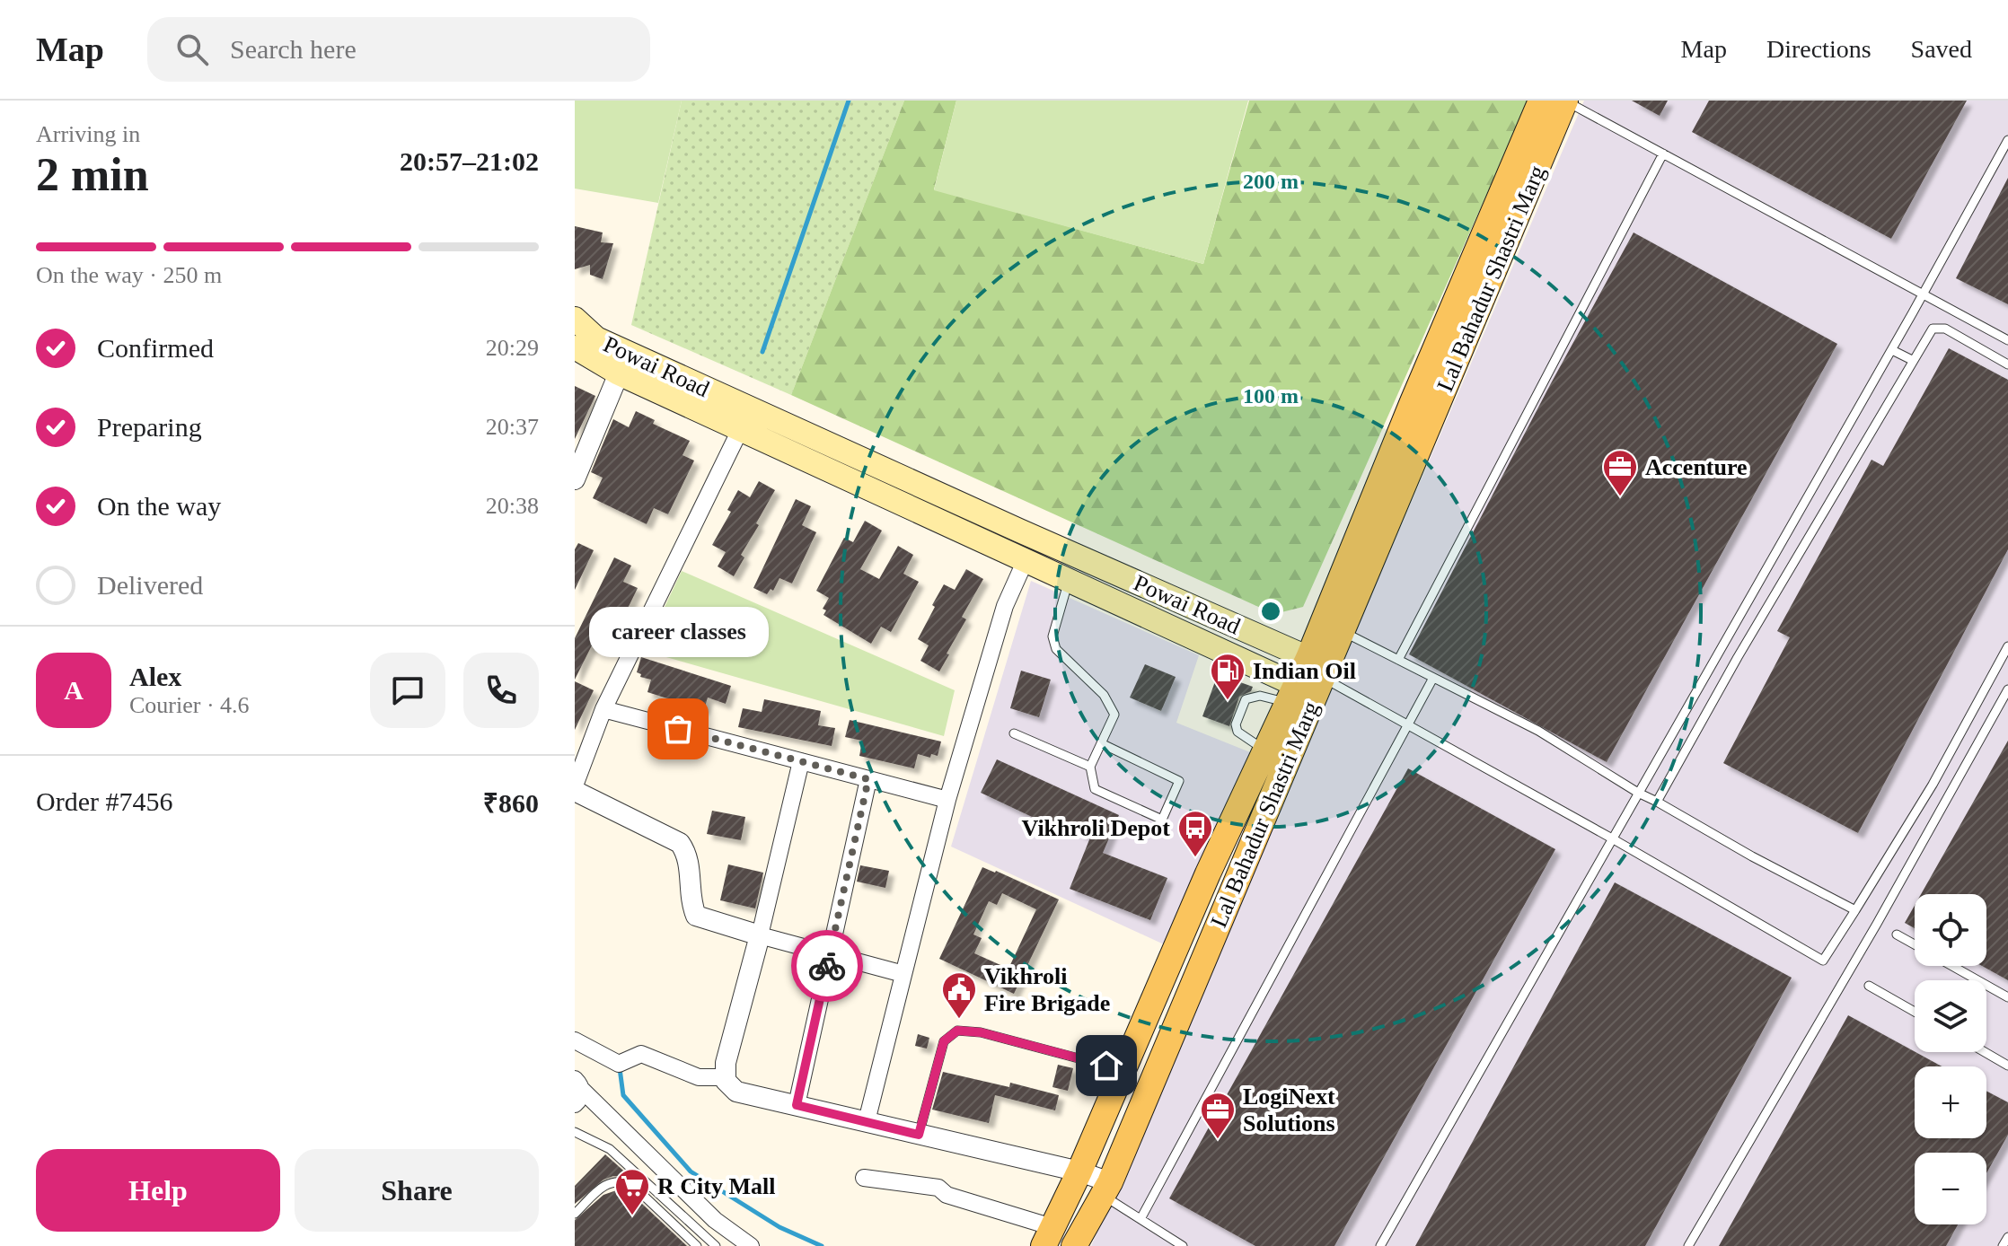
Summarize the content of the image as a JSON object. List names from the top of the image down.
{
  "streets": {
    "main road": ["Lal Bahadur Shastri Marg", "Powai Road"]
  },
  "crossings": [
    ["Lal Bahadur Shastri Marg", "Powai Road"]
  ],
  "places": {
    "office": ["Accenture", "LogiNext Solutions"],
    "fuel station": ["Indian Oil"],
    "other": ["career classes"],
    "bus stop": ["Vikhroli Depot"],
    "public building": ["Vikhroli Fire Brigade"],
    "supermarket": ["R City Mall"]
  },
  "page": {
    "header": "Map",
    "search": "Search here",
    "nav": ["Map", "Directions", "Saved"],
    "heading": ["2 min", "Arriving in", "20:57–21:02"],
    "panel": [
      "Alex",
      "Courier · 4.6",
      "Order #7456",
      "₹860"
    ],
    "bar": "On the way · 250 m",
    "list": [
      ["Confirmed", "20:29"],
      ["Preparing", "20:37"],
      ["On the way", "20:38"],
      "Delivered"
    ],
    "bubble": "career classes",
    "round": "A",
    "map_buttons": ["+", "−"],
    "buttons": ["Help", "Share"]
  },
  "rings": ["200 m", "100 m"]
}
